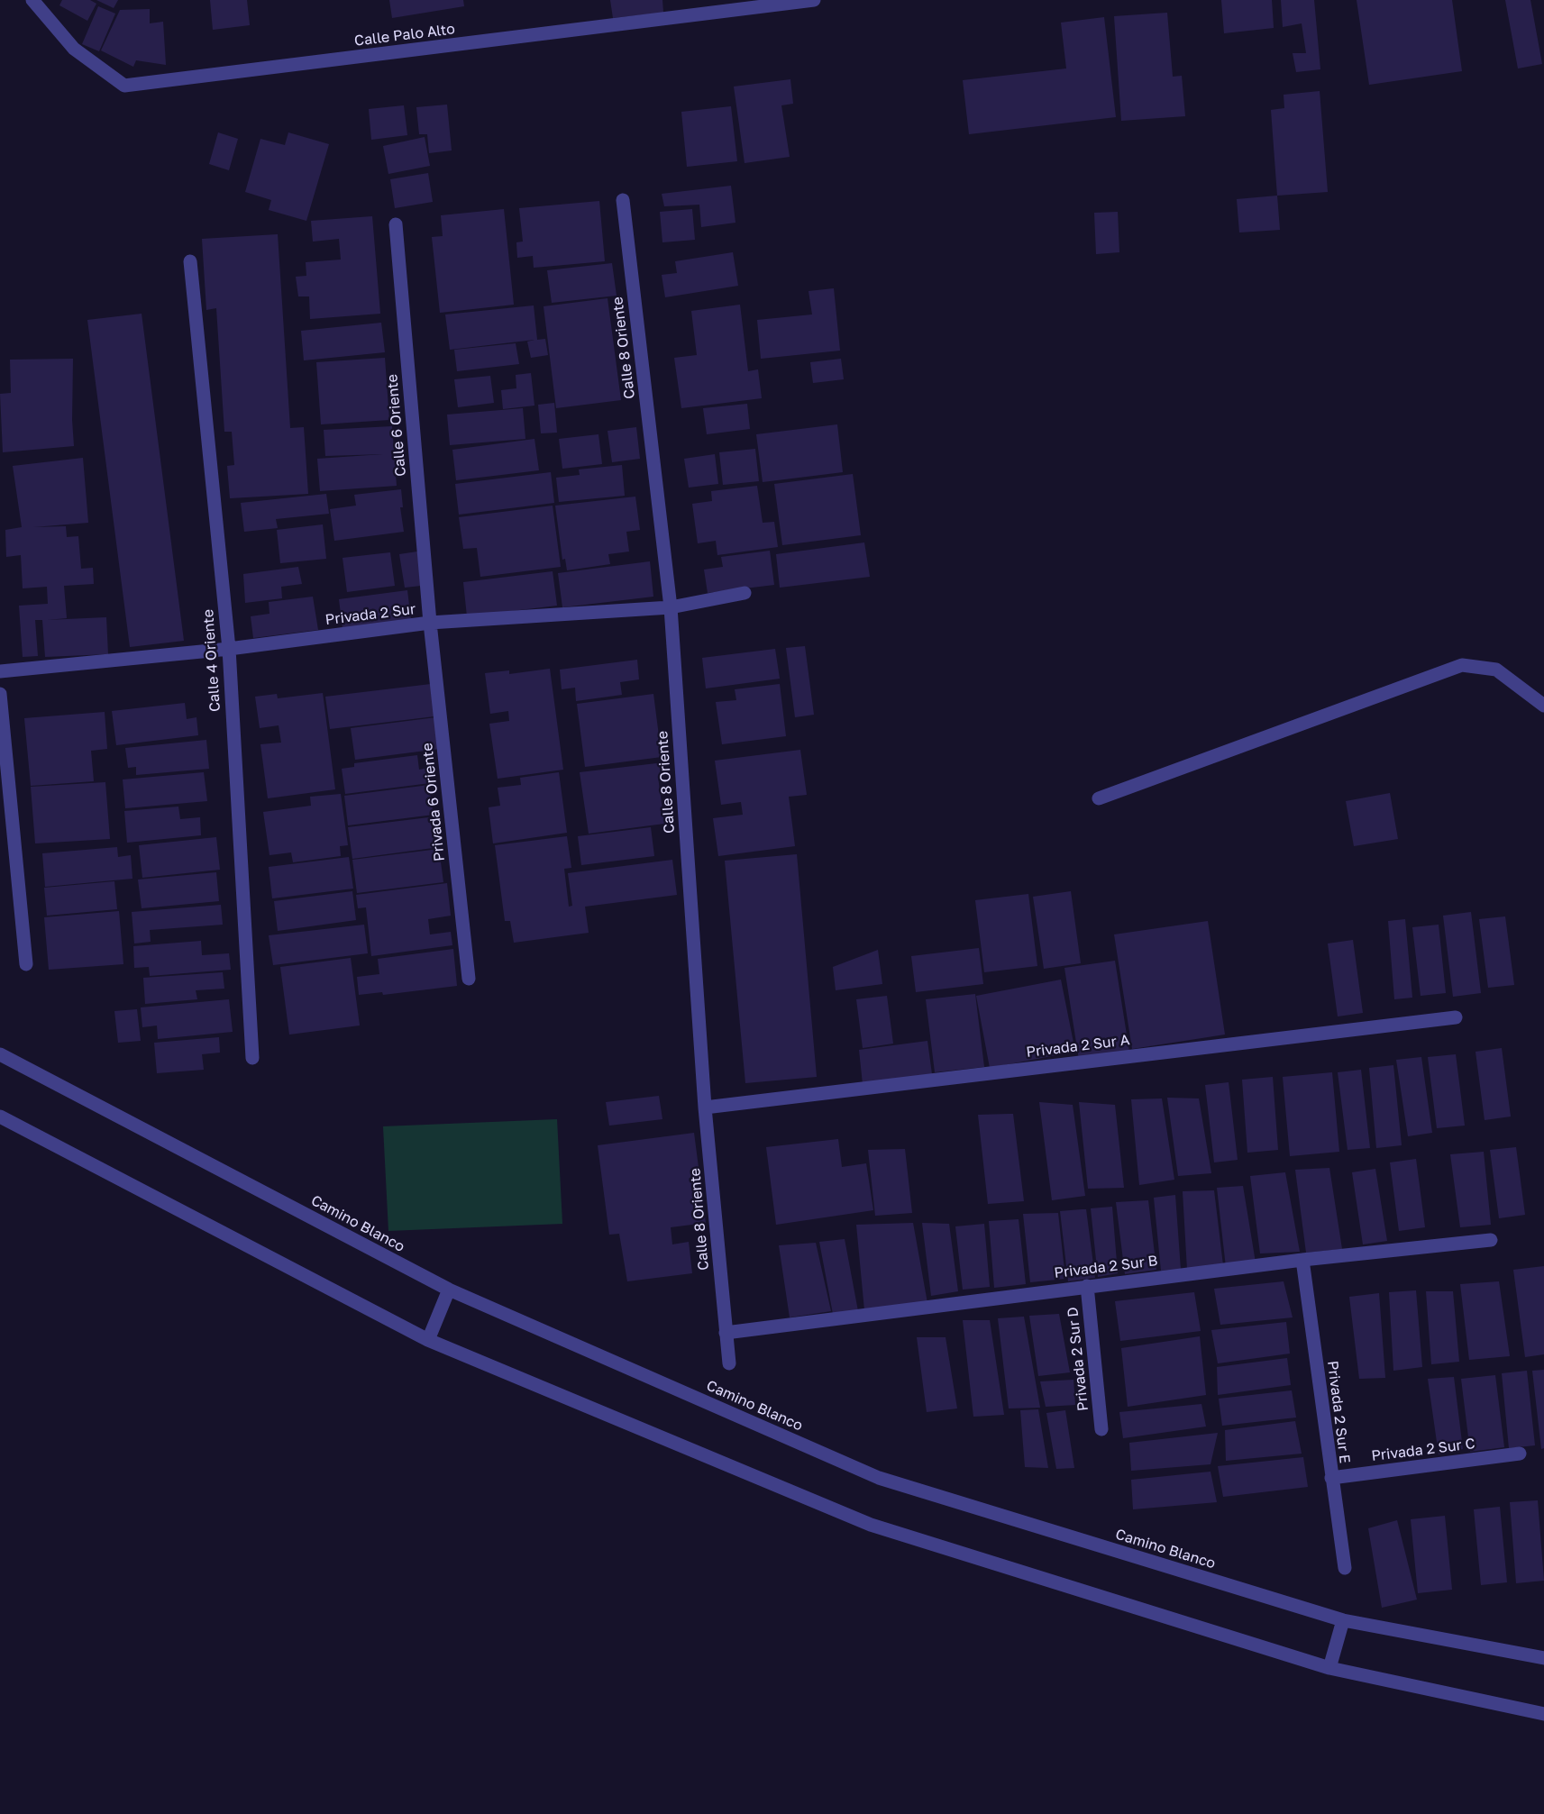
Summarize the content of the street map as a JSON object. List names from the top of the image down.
{
  "streets": {
    "street": [
      "Calle Palo Alto",
      "Calle 8 Oriente",
      "Calle 6 Oriente",
      "Privada 2 Sur",
      "Calle 4 Oriente",
      "Privada 6 Oriente",
      "Privada 2 Sur A",
      "Camino Blanco",
      "Privada 2 Sur B",
      "Privada 2 Sur D",
      "Privada 2 Sur E",
      "Privada 2 Sur C"
    ]
  },
  "crossings": [
    ["Calle 8 Oriente", "Privada 2 Sur"],
    ["Calle 8 Oriente", "Privada 2 Sur A"],
    ["Calle 8 Oriente", "Privada 2 Sur B"],
    ["Calle 6 Oriente", "Privada 2 Sur"],
    ["Calle 6 Oriente", "Privada 6 Oriente"],
    ["Privada 2 Sur", "Calle 4 Oriente"],
    ["Privada 2 Sur", "Privada 6 Oriente"],
    ["Privada 2 Sur B", "Privada 2 Sur D"],
    ["Privada 2 Sur B", "Privada 2 Sur E"],
    ["Privada 2 Sur E", "Privada 2 Sur C"]
  ]
}
